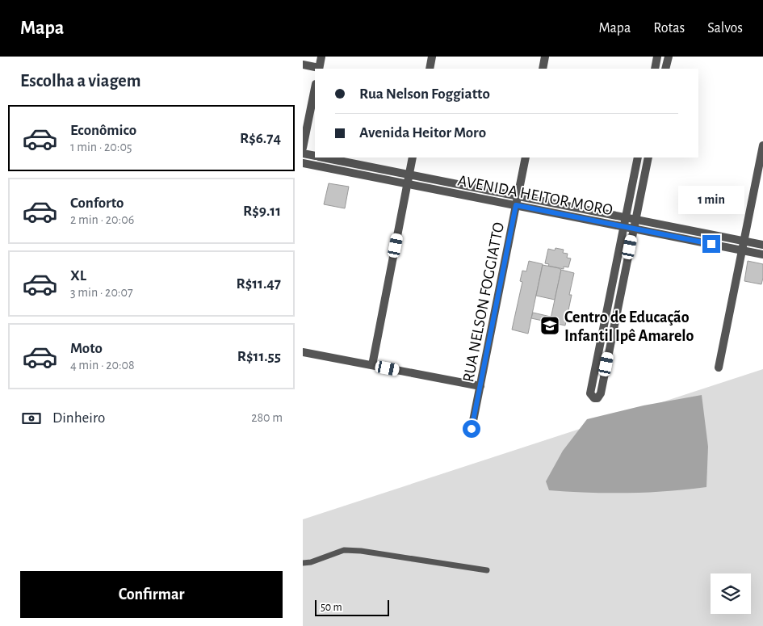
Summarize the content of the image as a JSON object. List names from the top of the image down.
{
  "streets": {
    "street": ["AVENIDA HEITOR MORO", "RUA NELSON FOGGIATTO"]
  },
  "crossings": [
    ["AVENIDA HEITOR MORO", "RUA NELSON FOGGIATTO"]
  ],
  "places": {
    "school or university": ["Centro de Educação Infantil Ipê Amarelo"]
  },
  "scale_bar": "50 m",
  "page": {
    "header": "Mapa",
    "nav": ["Mapa", "Rotas", "Salvos"],
    "heading": "Escolha a viagem",
    "banner": ["Rua Nelson Foggiatto", "Avenida Heitor Moro"],
    "list": [
      {
        "name": "Econômico",
        "note": "1 min · 20:05",
        "value": "R$6.74"
      },
      {
        "name": "Conforto",
        "note": "2 min · 20:06",
        "value": "R$9.11"
      },
      {
        "name": "XL",
        "note": "3 min · 20:07",
        "value": "R$11.47"
      },
      {
        "name": "Moto",
        "note": "4 min · 20:08",
        "value": "R$11.55"
      }
    ],
    "bubble": "1 min",
    "pay": ["Dinheiro", "280 m"],
    "buttons": "Confirmar",
    "scale": "50 m"
  }
}
